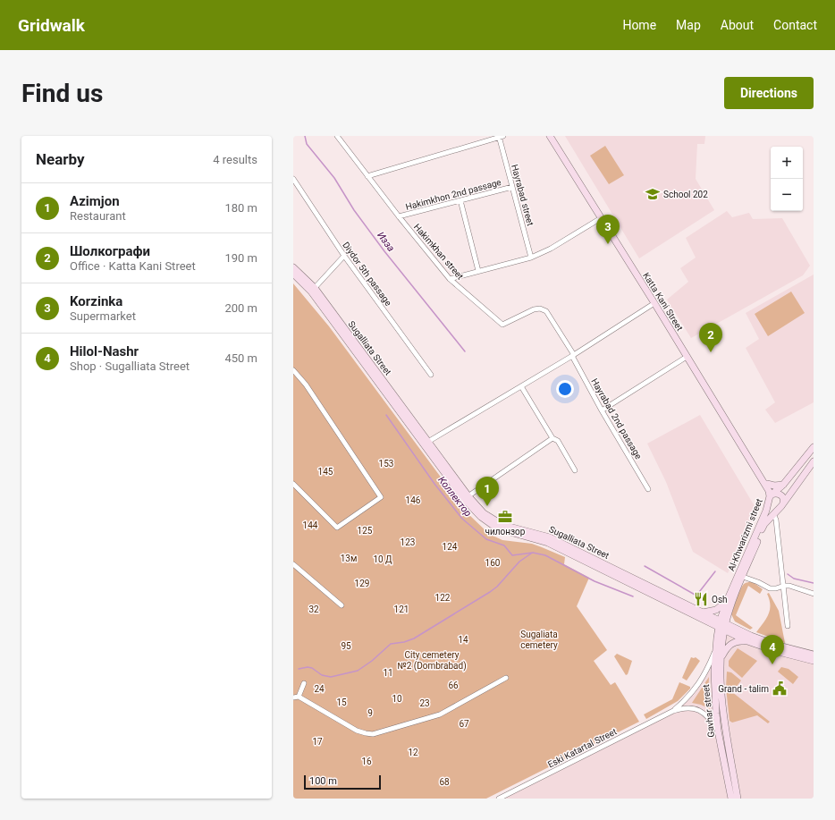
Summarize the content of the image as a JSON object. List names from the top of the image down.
{
  "streets": {
    "main road": [
      "Katta Kani Street",
      "Sugalliata Street",
      "Al-Khwarizmi street",
      "Gavhar street"
    ],
    "street": [
      "Hakimkhon 2nd passage",
      "Hayrabad street",
      "Hakimkhаn street",
      "Diydor 5th passage",
      "Hayrаbаd 2nd passage",
      "Eski Katartal Street"
    ]
  },
  "crossings": [
    ["Hakimkhon 2nd passage", "Hayrabad street"],
    ["Hakimkhon 2nd passage", "Hakimkhаn street"],
    ["Hakimkhаn street", "Hayrаbаd 2nd passage"],
    ["Sugalliata Street", "Al-Khwarizmi street"],
    ["Sugalliata Street", "Gavhar street"],
    ["Al-Khwarizmi street", "Gavhar street"],
    ["Gavhar street", "Eski Katartal Street"]
  ],
  "water": ["Изза", "Коллектор"],
  "parks": [
    "153",
    "145",
    "146",
    "144",
    "125",
    "123",
    "124",
    "13м",
    "10 Д",
    "160",
    "129",
    "122",
    "32",
    "121",
    "Sugaliata cemetery",
    "14",
    "95",
    "City cemetery №2 (Dombrabad)",
    "11",
    "66",
    "24",
    "10",
    "15",
    "23",
    "9",
    "67",
    "17",
    "12",
    "16",
    "68"
  ],
  "places": {
    "school or university": ["School 202"],
    "office": ["чилонзор"],
    "restaurant": ["Osh"],
    "public building": ["Grand - talim"]
  },
  "scale_bar": "100 m",
  "page": {
    "header": "Gridwalk",
    "nav": [
      "Home",
      "Map",
      "About",
      "Contact"
    ],
    "buttons": "Directions",
    "title": "Find us",
    "heading": ["Nearby", "4 results"],
    "map_buttons": ["+", "−"],
    "list": [
      {
        "mark": "1",
        "name": "Azimjon",
        "note": "Restaurant",
        "value": "180 m"
      },
      {
        "mark": "2",
        "name": "Шолкографи",
        "note": "Office · Katta Kani Street",
        "value": "190 m"
      },
      {
        "mark": "3",
        "name": "Korzinka",
        "note": "Supermarket",
        "value": "200 m"
      },
      {
        "mark": "4",
        "name": "Hilol-Nashr",
        "note": "Shop · Sugalliata Street",
        "value": "450 m"
      }
    ],
    "pins": [
      "3",
      "2",
      "1",
      "4"
    ],
    "scale": "100 m"
  }
}
